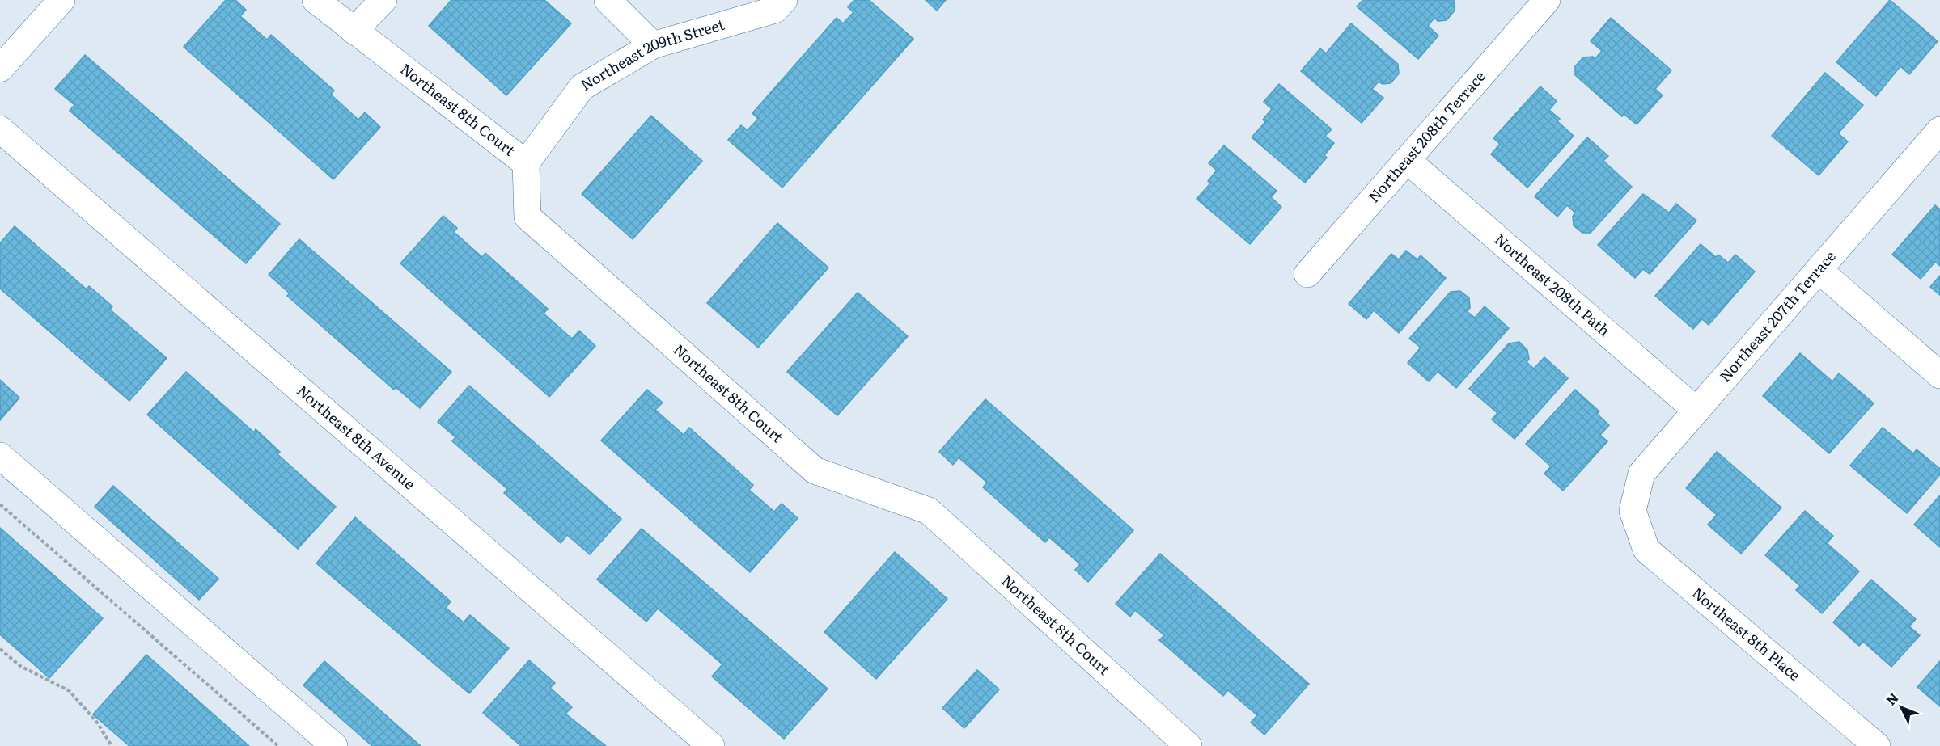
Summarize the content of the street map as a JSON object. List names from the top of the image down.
{
  "streets": {
    "street": [
      "Northeast 209th Street",
      "Northeast 8th Court",
      "Northeast 208th Terrace",
      "Northeast 208th Path",
      "Northeast 207th Terrace",
      "Northeast 8th Avenue",
      "Northeast 8th Place"
    ]
  },
  "crossings": [
    ["Northeast 209th Street", "Northeast 8th Court"],
    ["Northeast 208th Terrace", "Northeast 208th Path"],
    ["Northeast 208th Path", "Northeast 207th Terrace"],
    ["Northeast 207th Terrace", "Northeast 8th Place"]
  ],
  "north": "top left"
}
